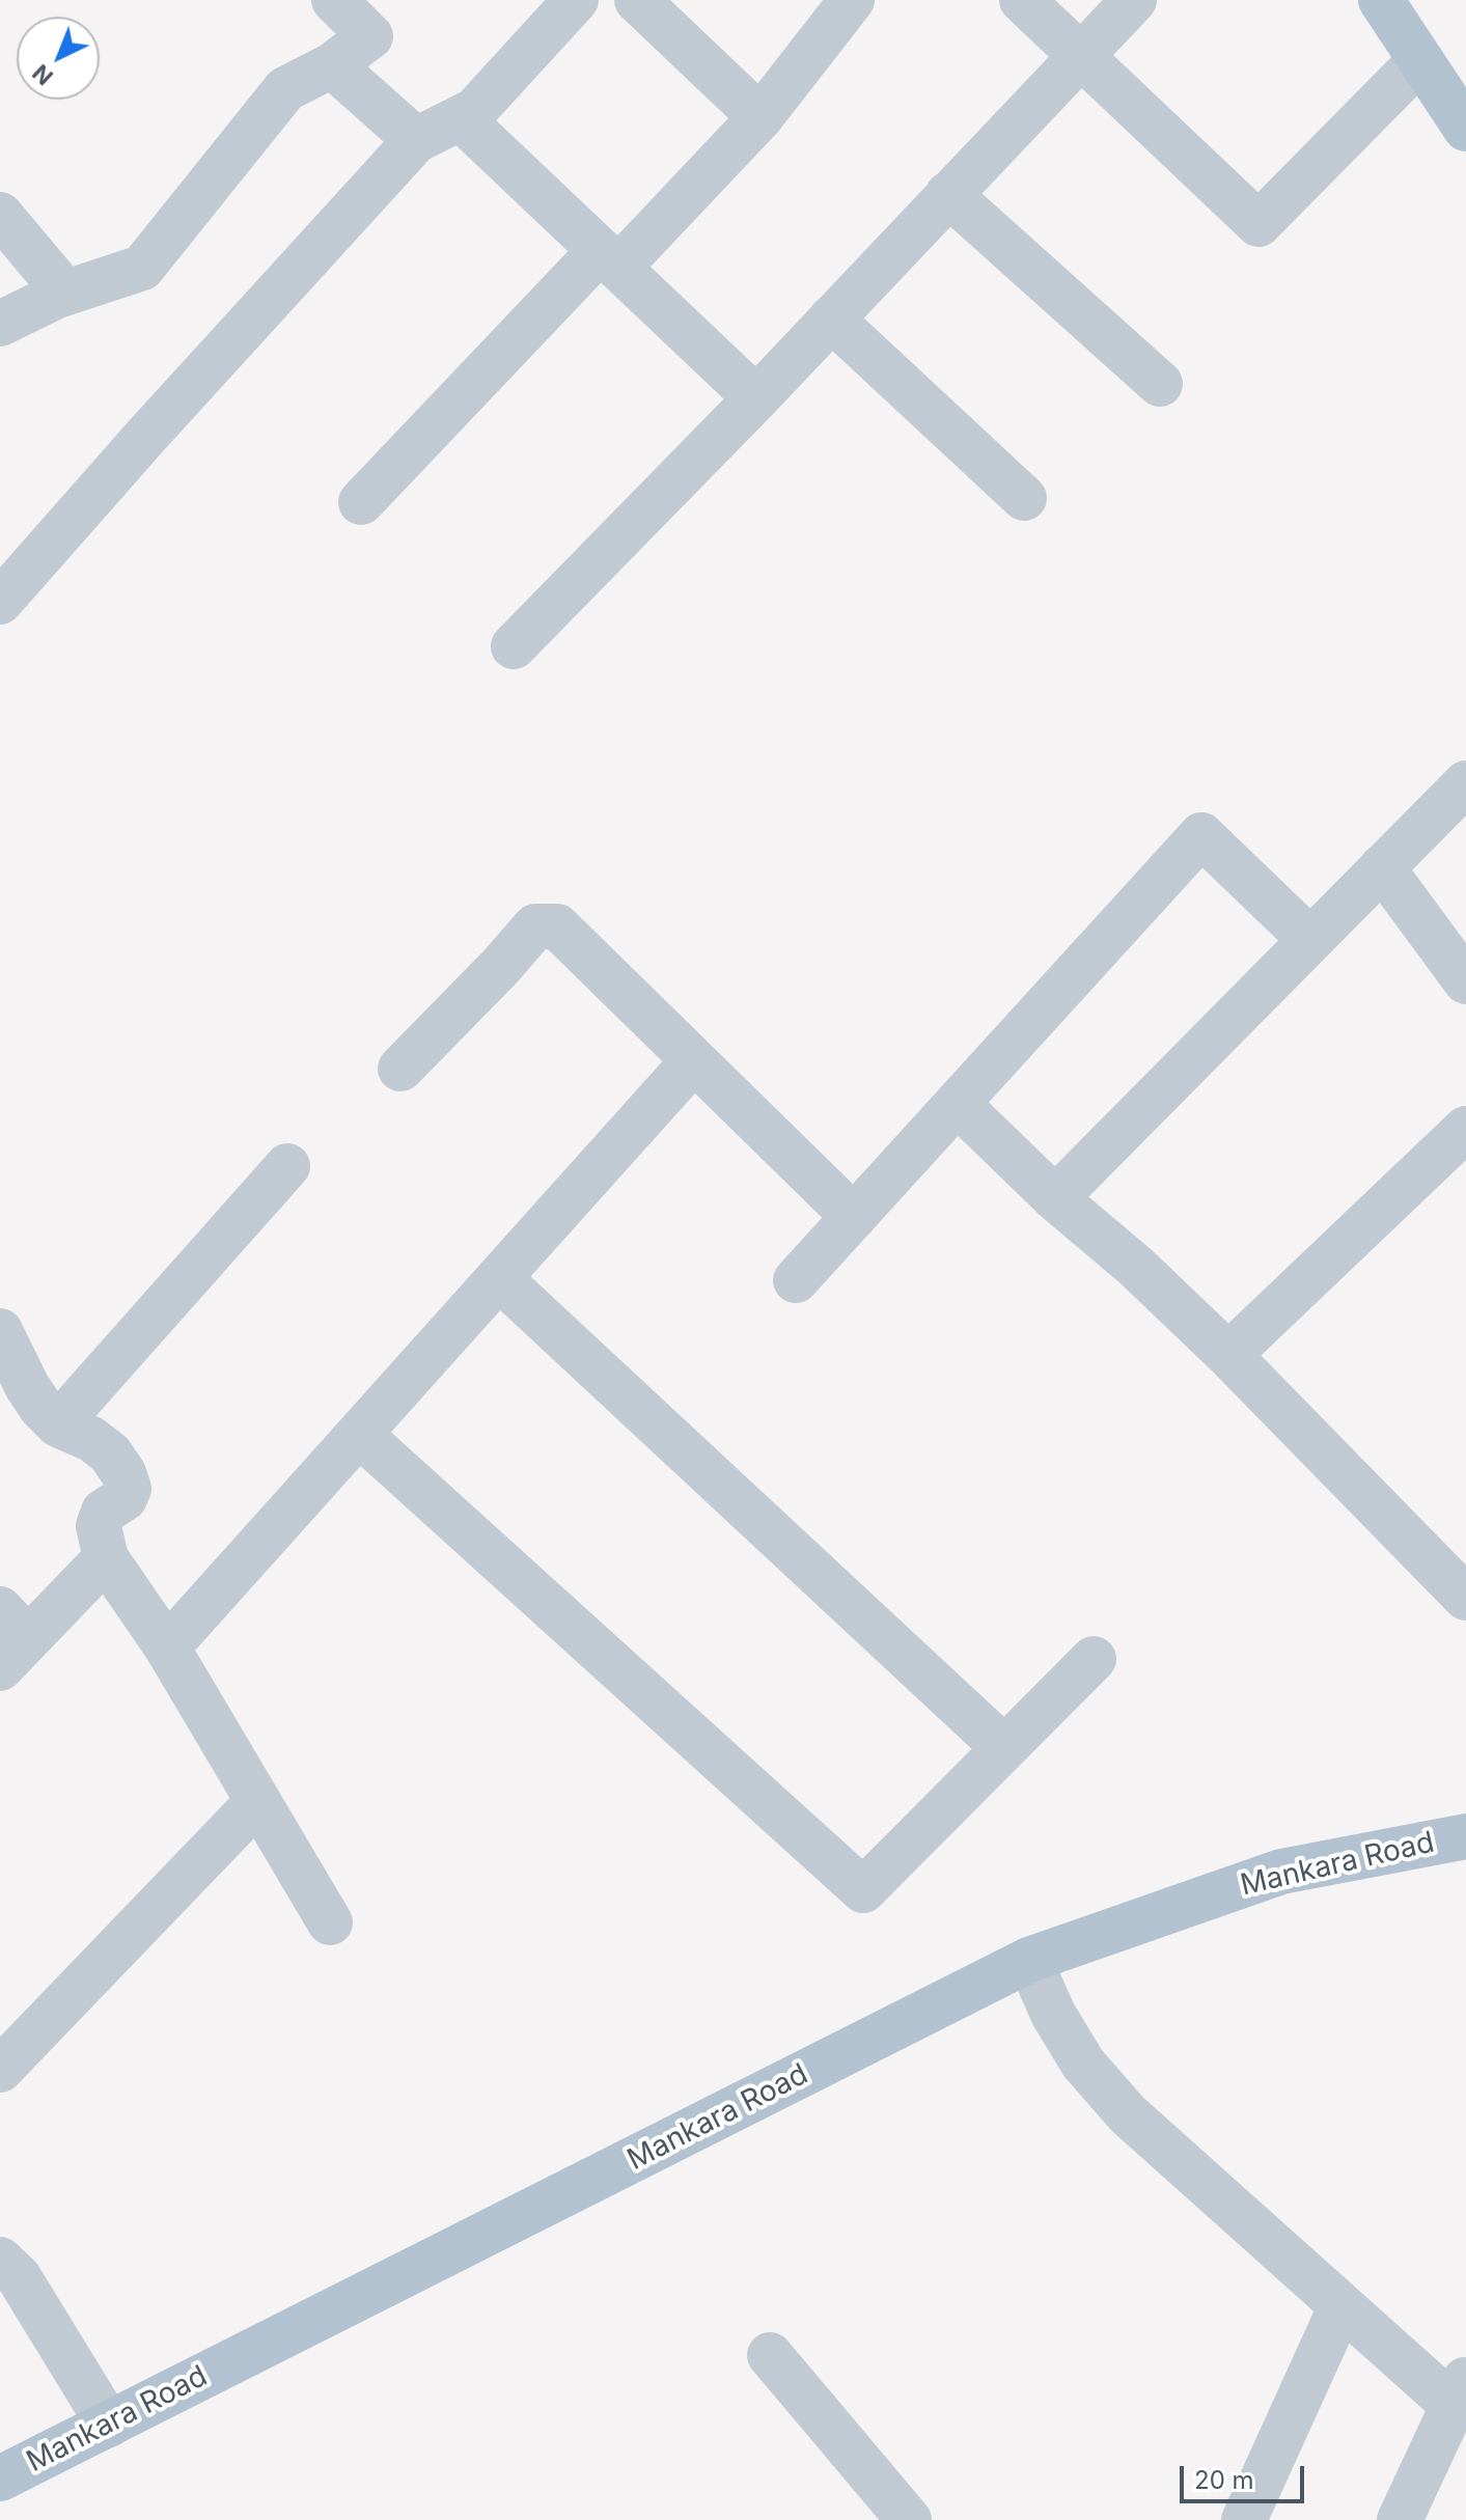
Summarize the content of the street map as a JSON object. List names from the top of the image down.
{
  "streets": {
    "main road": ["Mankara Road"]
  },
  "scale_bar": "20 m",
  "north": "bottom left"
}
